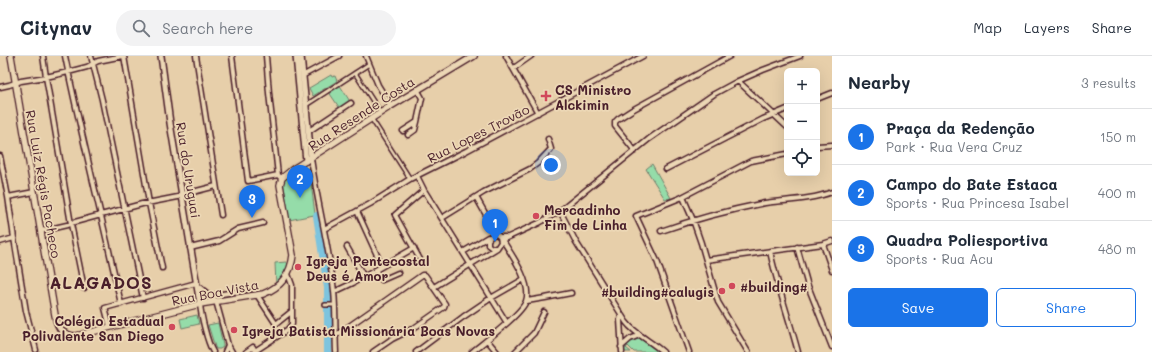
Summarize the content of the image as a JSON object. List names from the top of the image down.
{
  "streets": {
    "main road": ["Rua Resende Costa", "Rua Luiz Régis Pacheco", "Rua Boa Vista"],
    "street": ["Rua Lopes Trovão", "Rua do Uruguai"]
  },
  "crossings": [
    ["Rua Resende Costa", "Rua Boa Vista"],
    ["Rua do Uruguai", "Rua Boa Vista"],
    ["Rua Luiz Régis Pacheco", "Rua Boa Vista"]
  ],
  "districts": ["ALAGADOS"],
  "places": {
    "health": ["CS Ministro Alckimin"],
    "other": [
      "Mercadinho Fim de Linha",
      "Igreja Pentecostal Deus é Amor",
      "#building#",
      "#building#calugis",
      "Colégio Estadual Polivalente San Diego",
      "Igreja Batista Missionária Boas Novas"
    ]
  },
  "page": {
    "header": "Citynav",
    "search": "Search here",
    "nav": ["Map", "Layers", "Share"],
    "heading": ["Nearby", "3 results"],
    "map_buttons": ["+", "−"],
    "list": [
      {
        "mark": "1",
        "name": "Praça da Redenção",
        "note": "Park · Rua Vera Cruz",
        "value": "150 m"
      },
      {
        "mark": "2",
        "name": "Campo do Bate Estaca",
        "note": "Sports · Rua Princesa Isabel",
        "value": "400 m"
      },
      {
        "mark": "3",
        "name": "Quadra Poliesportiva",
        "note": "Sports · Rua Acu",
        "value": "480 m"
      }
    ],
    "pins": ["2", "3", "1"],
    "buttons": ["Save", "Share"]
  }
}
